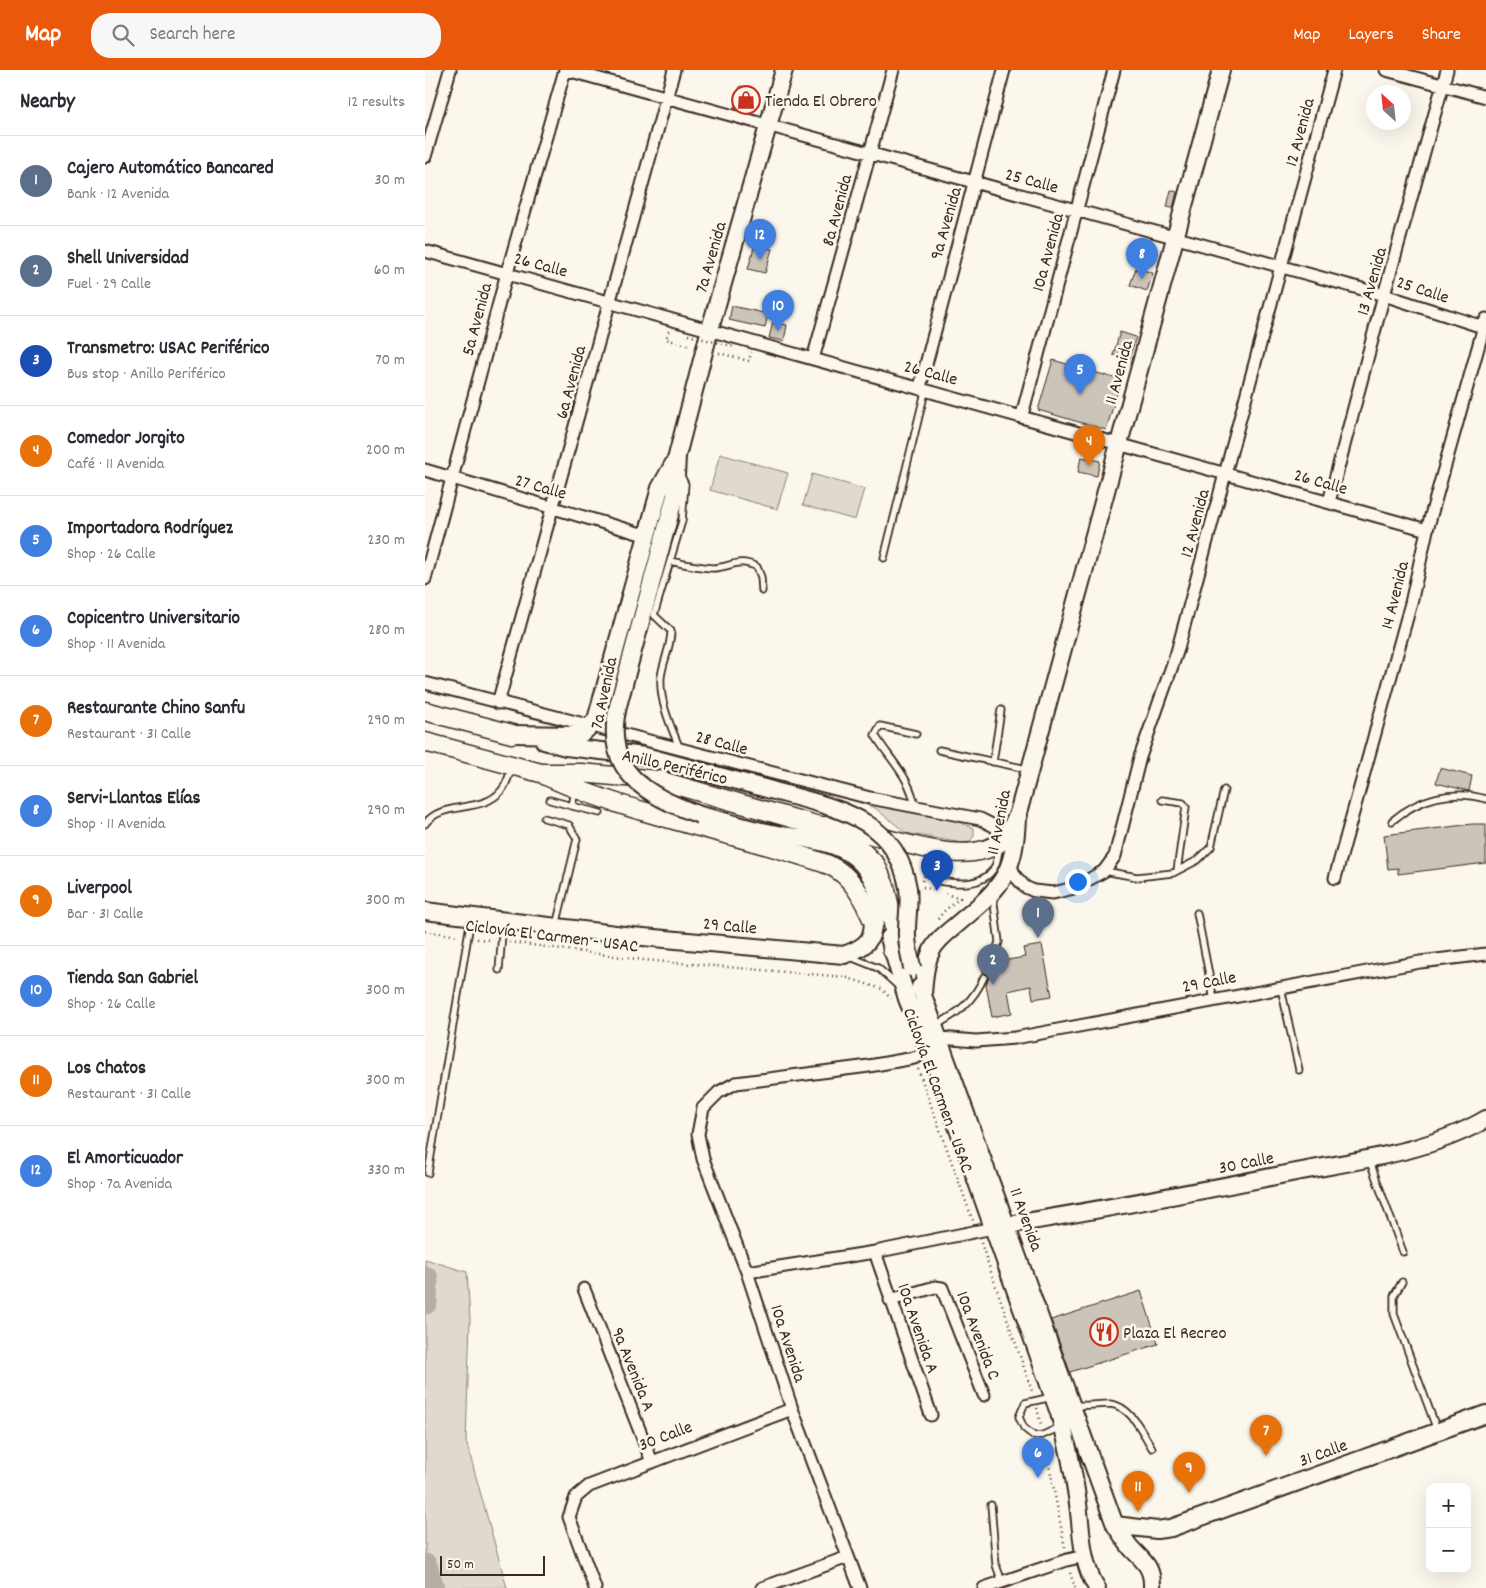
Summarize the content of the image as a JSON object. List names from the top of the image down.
{
  "streets": {
    "main road": ["Anillo Periférico"],
    "street": [
      "12 Avenida",
      "25 Calle",
      "8a Avenida",
      "9a Avenida",
      "10a Avenida",
      "7a Avenida",
      "26 Calle",
      "13 Avenida",
      "5a Avenida",
      "11 Avenida",
      "6a Avenida",
      "27 Calle",
      "14 Avenida",
      "28 Calle",
      "29 Calle",
      "30 Calle",
      "10a Avenida A",
      "10a Avenida C",
      "9a Avenida A",
      "31 Calle"
    ],
    "path": ["Ciclovía El Carmen - USAC"]
  },
  "crossings": [
    ["12 Avenida", "25 Calle"],
    ["12 Avenida", "26 Calle"],
    ["12 Avenida", "11 Avenida"],
    ["25 Calle", "8a Avenida"],
    ["25 Calle", "9a Avenida"],
    ["25 Calle", "10a Avenida"],
    ["25 Calle", "7a Avenida"],
    ["25 Calle", "13 Avenida"],
    ["25 Calle", "5a Avenida"],
    ["25 Calle", "11 Avenida"],
    ["25 Calle", "6a Avenida"],
    ["25 Calle", "14 Avenida"],
    ["8a Avenida", "26 Calle"],
    ["9a Avenida", "26 Calle"],
    ["10a Avenida", "26 Calle"],
    ["10a Avenida", "Ciclovía El Carmen - USAC"],
    ["10a Avenida", "30 Calle"],
    ["7a Avenida", "26 Calle"],
    ["7a Avenida", "11 Avenida"],
    ["7a Avenida", "27 Calle"],
    ["7a Avenida", "28 Calle"],
    ["7a Avenida", "Anillo Periférico"],
    ["26 Calle", "13 Avenida"],
    ["26 Calle", "5a Avenida"],
    ["26 Calle", "11 Avenida"],
    ["26 Calle", "6a Avenida"],
    ["26 Calle", "14 Avenida"],
    ["5a Avenida", "27 Calle"],
    ["11 Avenida", "Anillo Periférico"],
    ["11 Avenida", "29 Calle"],
    ["11 Avenida", "Ciclovía El Carmen - USAC"],
    ["11 Avenida", "30 Calle"],
    ["11 Avenida", "31 Calle"],
    ["6a Avenida", "27 Calle"],
    ["6a Avenida", "28 Calle"],
    ["28 Calle", "Anillo Periférico"],
    ["Ciclovía El Carmen - USAC", "30 Calle"],
    ["30 Calle", "10a Avenida A"],
    ["30 Calle", "9a Avenida A"],
    ["10a Avenida A", "10a Avenida C"]
  ],
  "places": {
    "shop": ["Tienda El Obrero"],
    "restaurant": ["Plaza El Recreo"]
  },
  "scale_bar": "50 m",
  "north": "top left",
  "page": {
    "header": "Map",
    "search": "Search here",
    "nav": ["Map", "Layers", "Share"],
    "heading": ["Nearby", "12 results"],
    "list": [
      {
        "mark": "1",
        "name": "Cajero Automático Bancared",
        "note": "Bank · 12 Avenida",
        "value": "30 m"
      },
      {
        "mark": "2",
        "name": "Shell Universidad",
        "note": "Fuel · 29 Calle",
        "value": "60 m"
      },
      {
        "mark": "3",
        "name": "Transmetro: USAC Periférico",
        "note": "Bus stop · Anillo Periférico",
        "value": "70 m"
      },
      {
        "mark": "4",
        "name": "Comedor Jorgito",
        "note": "Café · 11 Avenida",
        "value": "200 m"
      },
      {
        "mark": "5",
        "name": "Importadora Rodríguez",
        "note": "Shop · 26 Calle",
        "value": "230 m"
      },
      {
        "mark": "6",
        "name": "Copicentro Universitario",
        "note": "Shop · 11 Avenida",
        "value": "280 m"
      },
      {
        "mark": "7",
        "name": "Restaurante Chino Sanfu",
        "note": "Restaurant · 31 Calle",
        "value": "290 m"
      },
      {
        "mark": "8",
        "name": "Servi-Llantas Elías",
        "note": "Shop · 11 Avenida",
        "value": "290 m"
      },
      {
        "mark": "9",
        "name": "Liverpool",
        "note": "Bar · 31 Calle",
        "value": "300 m"
      },
      {
        "mark": "10",
        "name": "Tienda San Gabriel",
        "note": "Shop · 26 Calle",
        "value": "300 m"
      },
      {
        "mark": "11",
        "name": "Los Chatos",
        "note": "Restaurant · 31 Calle",
        "value": "300 m"
      },
      {
        "mark": "12",
        "name": "El Amorticuador",
        "note": "Shop · 7a Avenida",
        "value": "330 m"
      }
    ],
    "pins": [
      "12",
      "8",
      "10",
      "5",
      "4",
      "3",
      "1",
      "2",
      "7",
      "6",
      "9",
      "11"
    ],
    "map_buttons": ["+", "−"],
    "scale": "50 m"
  }
}
